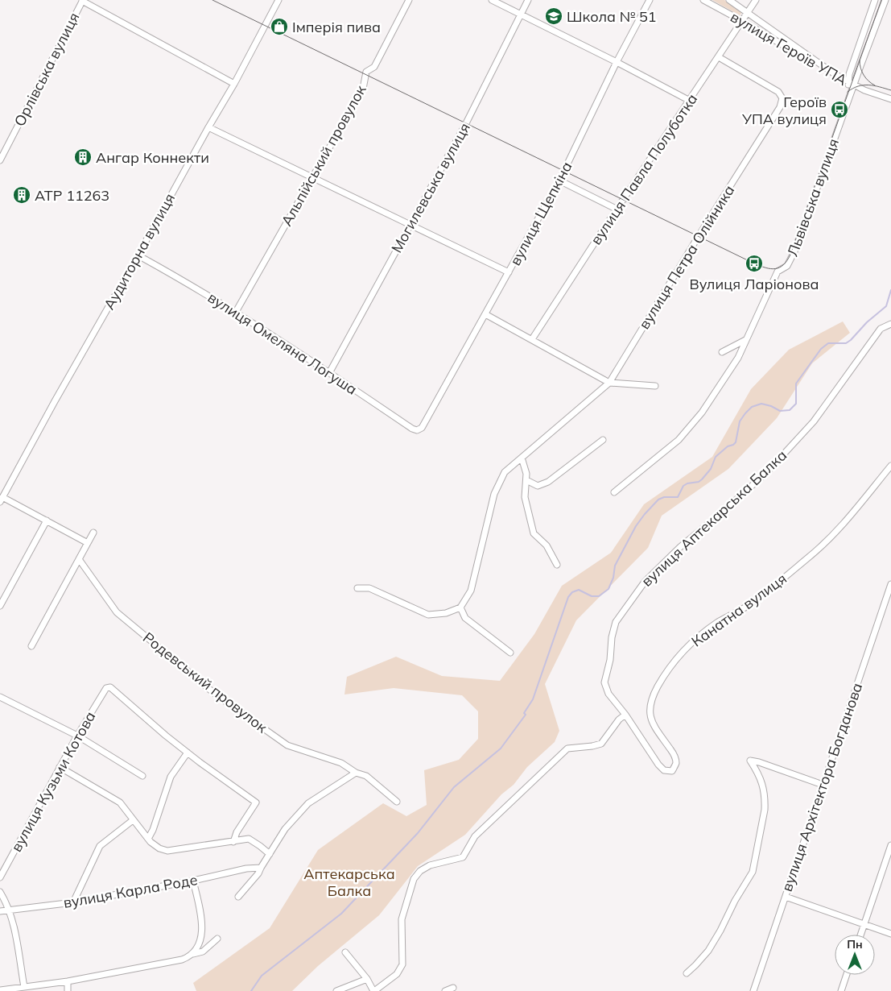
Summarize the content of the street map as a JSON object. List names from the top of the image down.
{
  "streets": {
    "street": [
      "вулиця Героїв УПА",
      "Орлівська вулиця",
      "Альпійський провулок",
      "вулиця Павла Полуботка",
      "Могилевська вулиця",
      "Львівська вулиця",
      "вулиця Щепкіна",
      "Аудиторна вулиця",
      "вулиця Петра Олійника",
      "вулиця Омеляна Логуша",
      "вулиця Аптекарська Балка",
      "Канатна вулиця",
      "Родевський провулок",
      "вулиця Кузьми Котова",
      "вулиця Архітектора Богданова",
      "вулиця Карла Роде"
    ]
  },
  "crossings": [
    ["вулиця Героїв УПА", "вулиця Павла Полуботка"],
    ["вулиця Героїв УПА", "Львівська вулиця"],
    ["Альпійський провулок", "вулиця Омеляна Логуша"],
    ["вулиця Павла Полуботка", "вулиця Петра Олійника"],
    ["Могилевська вулиця", "вулиця Омеляна Логуша"],
    ["вулиця Щепкіна", "вулиця Омеляна Логуша"],
    ["Аудиторна вулиця", "вулиця Омеляна Логуша"],
    ["вулиця Аптекарська Балка", "Канатна вулиця"]
  ],
  "parks": ["Аптекарська Балка"],
  "places": {
    "school or university": ["Школа № 51"],
    "shop": ["Імперія пива"],
    "bus stop": ["Героїв УПА вулиця", "Вулиця Ларіонова"],
    "building": ["Ангар Коннекти", "ATP 11263"]
  },
  "north": "top"
}
